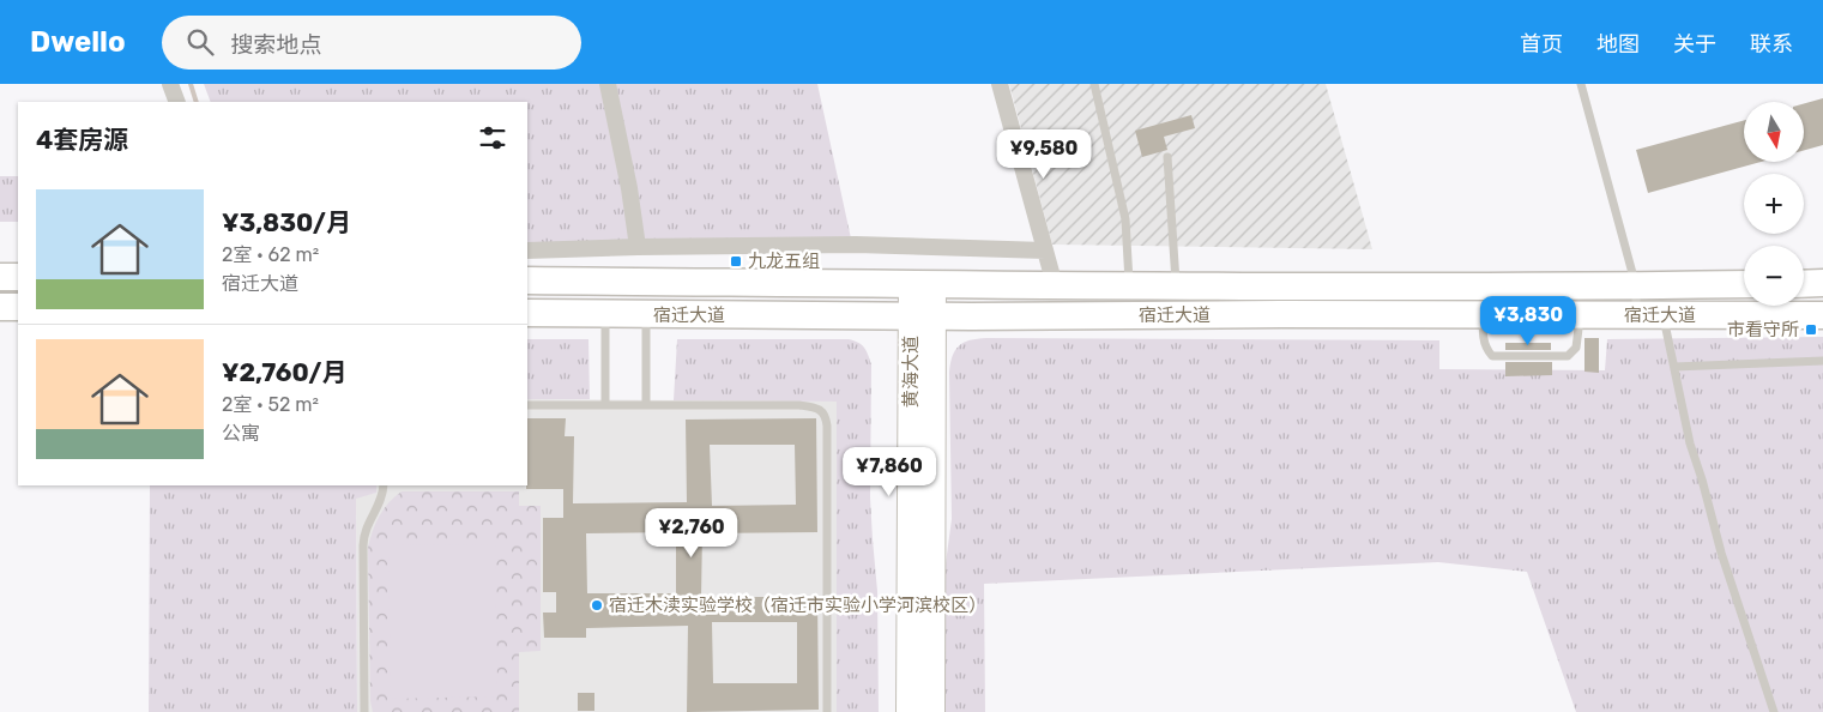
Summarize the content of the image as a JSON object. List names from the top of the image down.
{
  "streets": {
    "main road": ["宿迁大道", "黄海大道"]
  },
  "crossings": [
    ["宿迁大道", "黄海大道"]
  ],
  "places": {
    "transit": ["九龙五组", "市看守所"],
    "other": ["宿迁木渎实验学校（宿迁市实验小学河滨校区）"]
  },
  "north": "bottom",
  "page": {
    "header": "Dwello",
    "search": "搜索地点",
    "nav": [
      "首页",
      "地图",
      "关于",
      "联系"
    ],
    "map_buttons": ["+", "−"],
    "heading": "4套房源",
    "price": [
      "¥9,580",
      "¥3,830",
      "¥7,860",
      "¥2,760"
    ],
    "list": [
      {
        "name": "¥3,830/月",
        "note": "2室 · 62 m² · 宿迁大道"
      },
      {
        "name": "¥2,760/月",
        "note": "2室 · 52 m² · 公寓"
      }
    ]
  }
}
